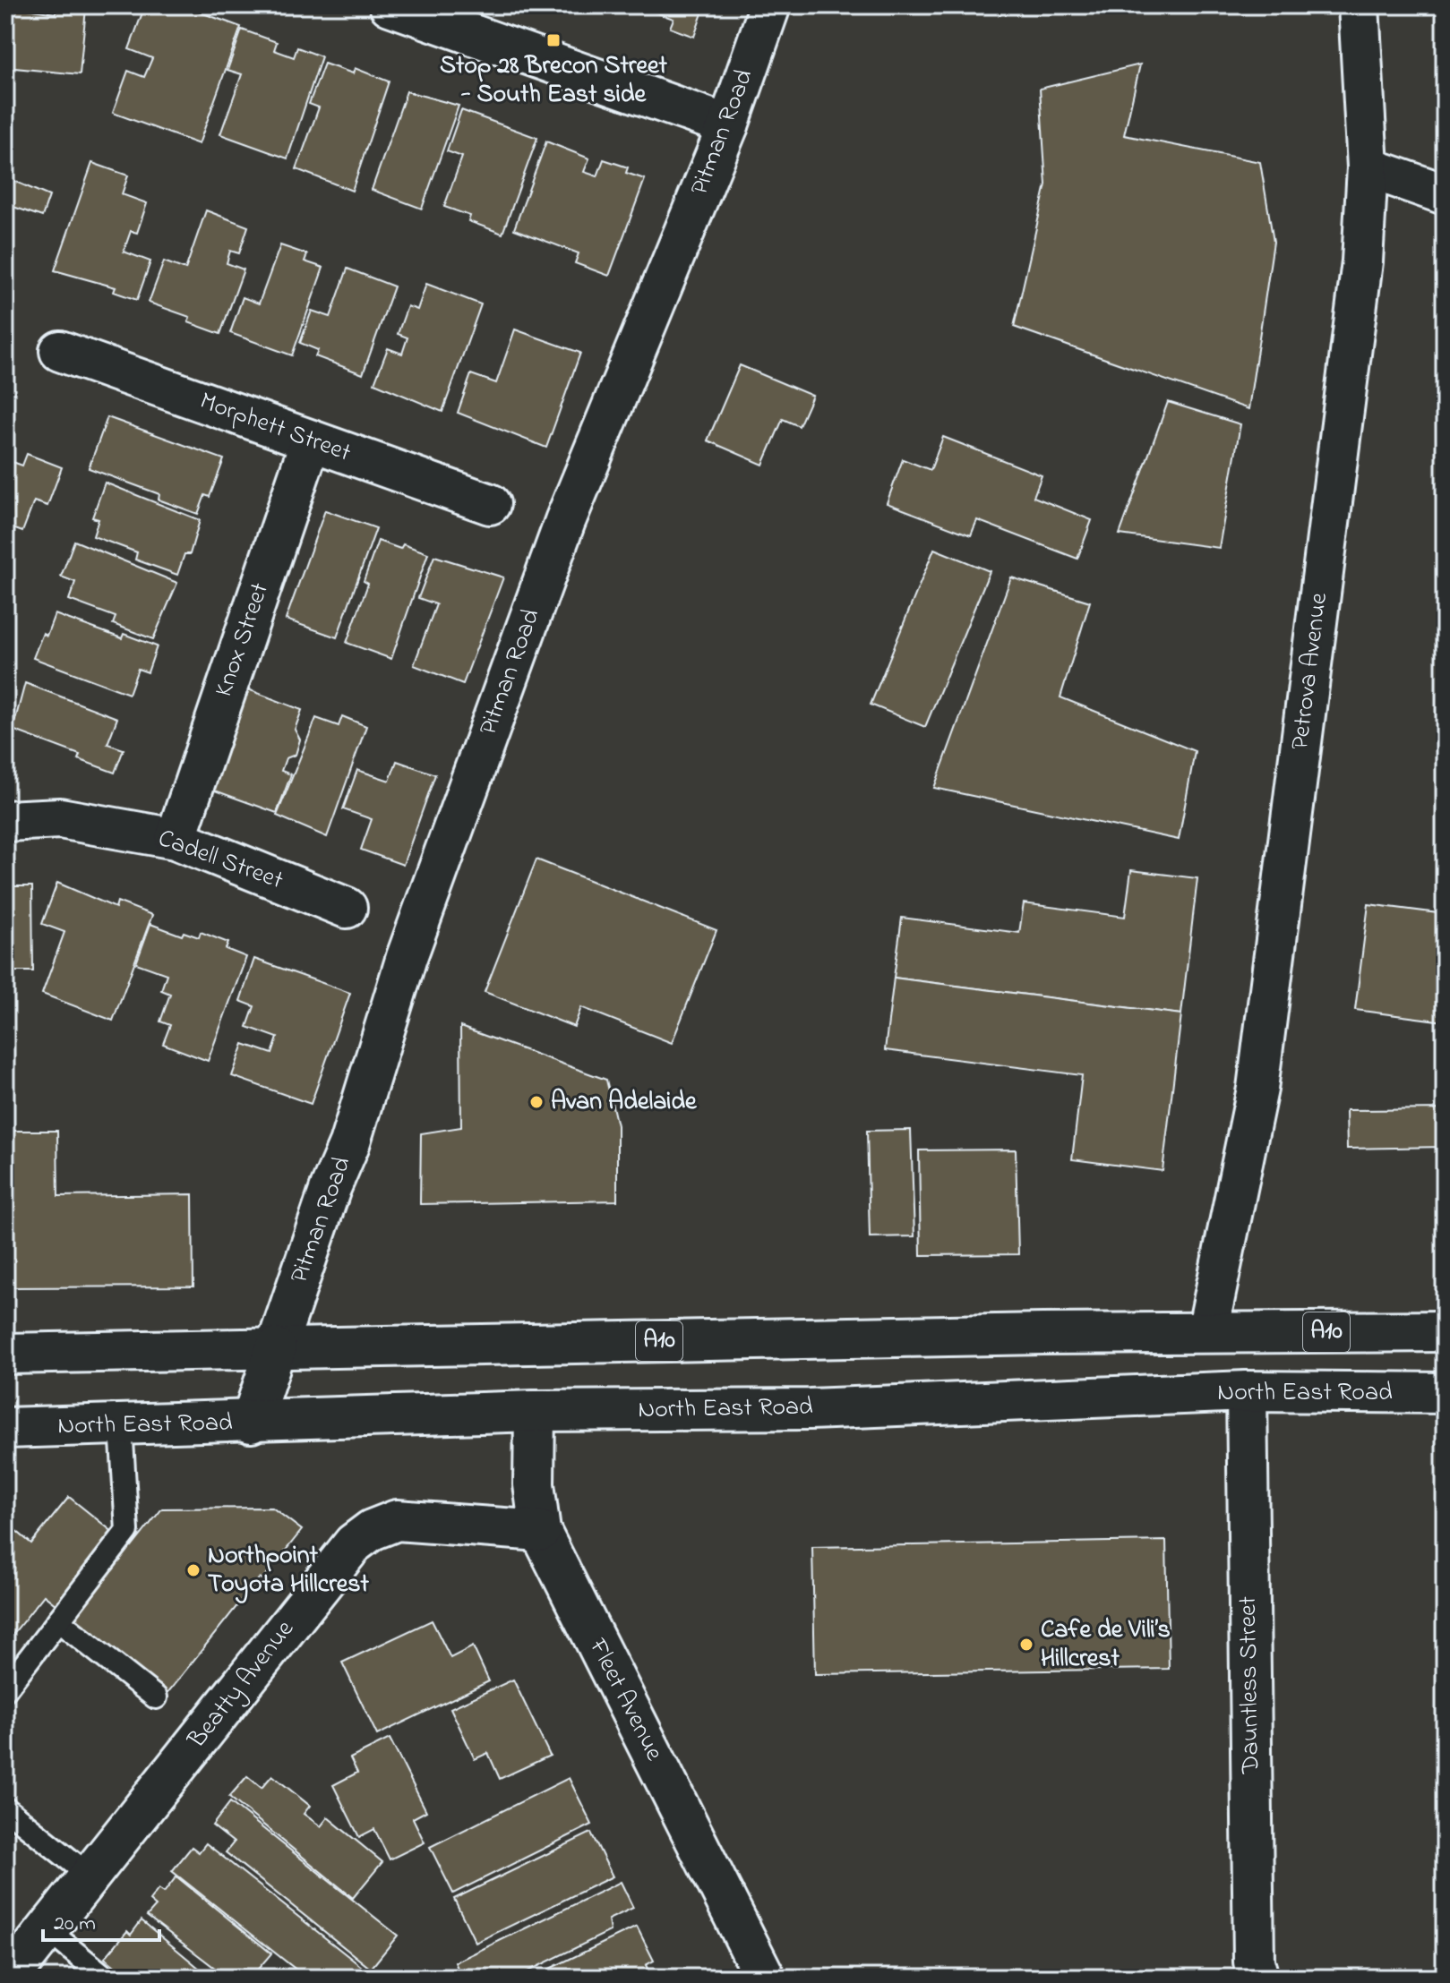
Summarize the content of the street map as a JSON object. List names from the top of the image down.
{
  "streets": {
    "main road": [
      "Pitman Road",
      "Morphett Street",
      "Knox Street",
      "Petrova Avenue",
      "Cadell Street",
      "A10",
      "North East Road",
      "Beatty Avenue",
      "Dauntless Street",
      "Fleet Avenue"
    ]
  },
  "crossings": [
    ["Pitman Road", "A10"],
    ["Pitman Road", "North East Road"],
    ["Morphett Street", "Knox Street"],
    ["Knox Street", "Cadell Street"],
    ["Petrova Avenue", "A10"],
    ["North East Road", "Dauntless Street"],
    ["North East Road", "Fleet Avenue"],
    ["Beatty Avenue", "Fleet Avenue"]
  ],
  "places": {
    "transit": ["Stop 28 Brecon Street - South East side"],
    "other": ["Avan Adelaide", "Northpoint Toyota Hillcrest", "Cafe de Vili’s Hillcrest"]
  },
  "scale_bar": "20 m"
}
